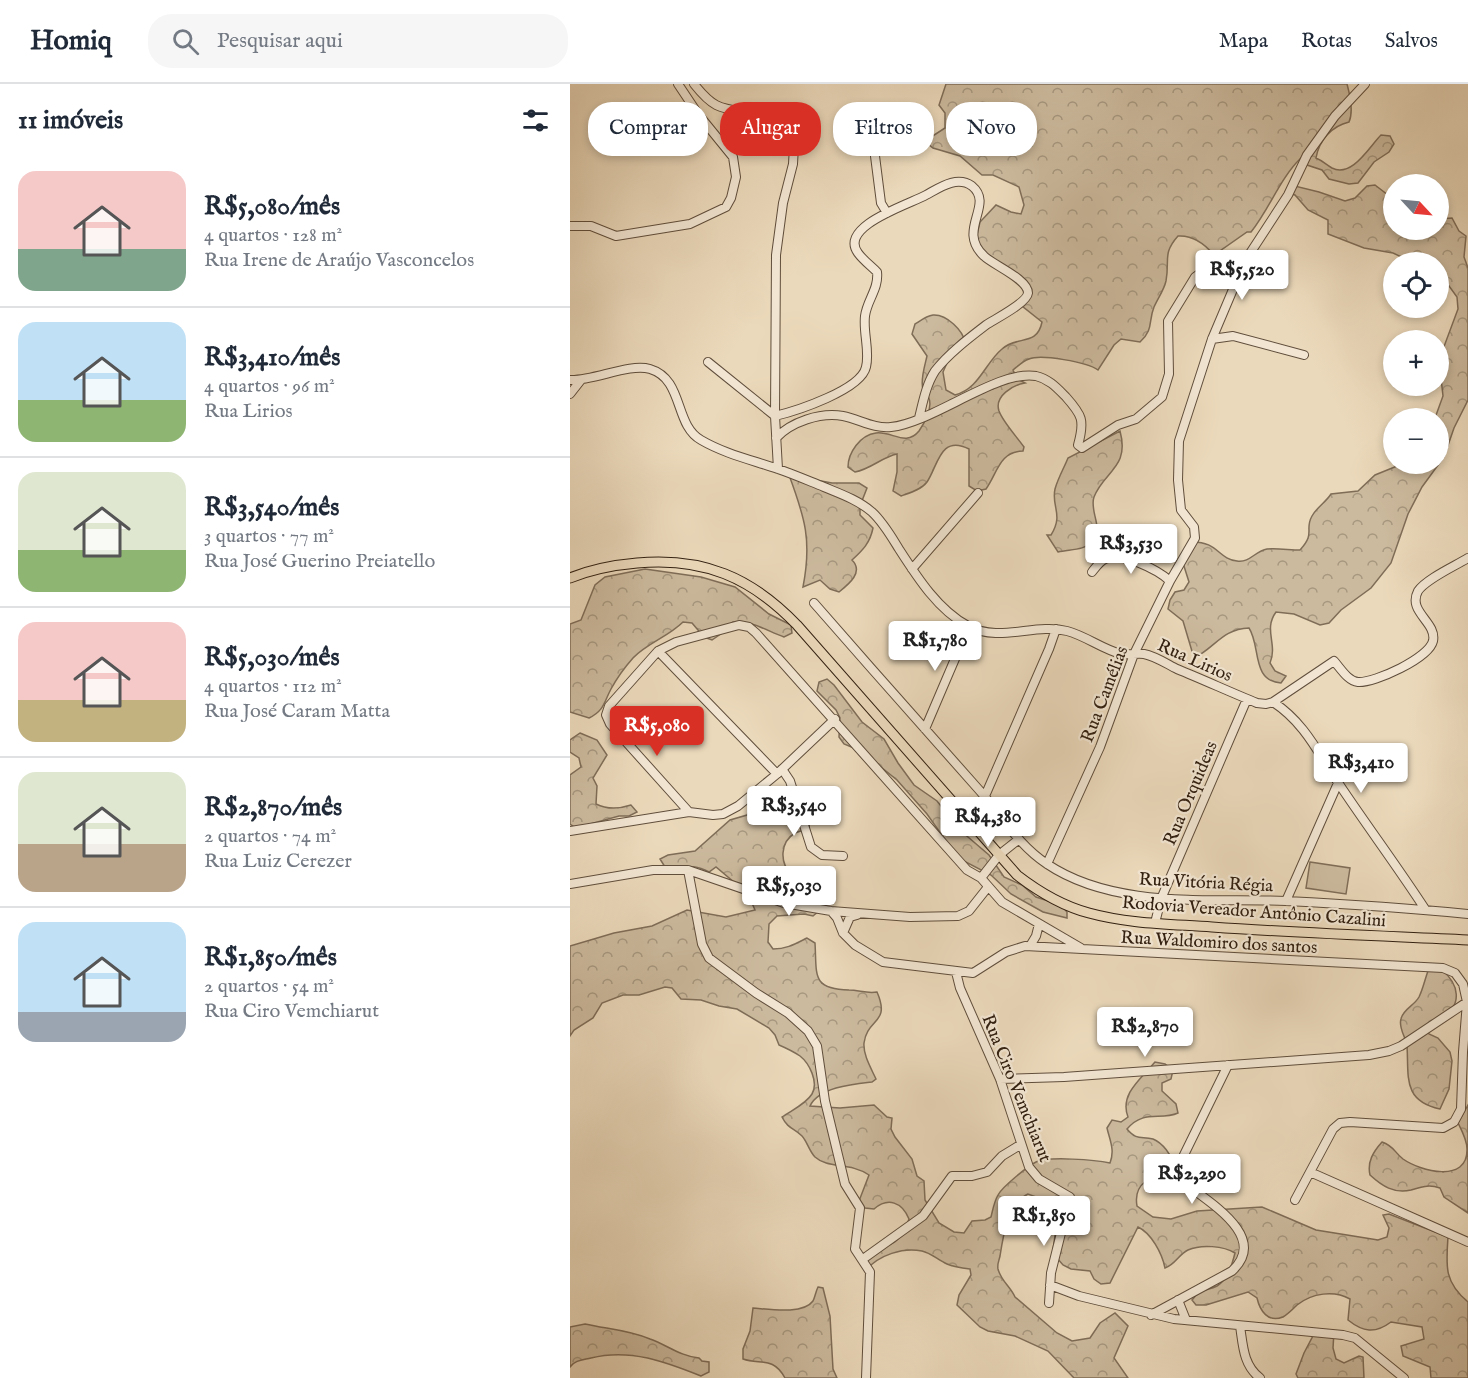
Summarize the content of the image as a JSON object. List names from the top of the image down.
{
  "streets": {
    "main road": ["Rodovia Vereador Antônio Cazalini"],
    "street": [
      "Rua Lirios",
      "Rua Camélias",
      "Rua Orquideas",
      "Rua Vitória Régia",
      "Rua Waldomiro dos santos",
      "Rua Ciro Vemchiarut"
    ]
  },
  "crossings": [
    ["Rua Lirios", "Rua Camélias"],
    ["Rua Lirios", "Rua Orquideas"],
    ["Rua Camélias", "Rua Vitória Régia"],
    ["Rua Orquideas", "Rua Vitória Régia"],
    ["Rua Orquideas", "Rodovia Vereador Antônio Cazalini"],
    ["Rua Waldomiro dos santos", "Rua Ciro Vemchiarut"]
  ],
  "north": "bottom right",
  "page": {
    "header": "Homiq",
    "search": "Pesquisar aqui",
    "nav": ["Mapa", "Rotas", "Salvos"],
    "heading": "11 imóveis",
    "chip": [
      "Comprar",
      "Alugar",
      "Filtros",
      "Novo"
    ],
    "list": [
      {
        "name": "R$5,080/mês",
        "note": "4 quartos · 128 m² · Rua Irene de Araújo Vasconcelos"
      },
      {
        "name": "R$3,410/mês",
        "note": "4 quartos · 96 m² · Rua Lirios"
      },
      {
        "name": "R$3,540/mês",
        "note": "3 quartos · 77 m² · Rua José Guerino Preiatello"
      },
      {
        "name": "R$5,030/mês",
        "note": "4 quartos · 112 m² · Rua José Caram Matta"
      },
      {
        "name": "R$2,870/mês",
        "note": "2 quartos · 74 m² · Rua Luiz Cerezer"
      },
      {
        "name": "R$1,850/mês",
        "note": "2 quartos · 54 m² · Rua Ciro Vemchiarut"
      }
    ],
    "map_buttons": ["+", "−"],
    "price": [
      "R$5,520",
      "R$3,530",
      "R$1,780",
      "R$5,080",
      "R$3,410",
      "R$3,540",
      "R$4,380",
      "R$5,030",
      "R$2,870",
      "R$2,290",
      "R$1,850"
    ]
  }
}
